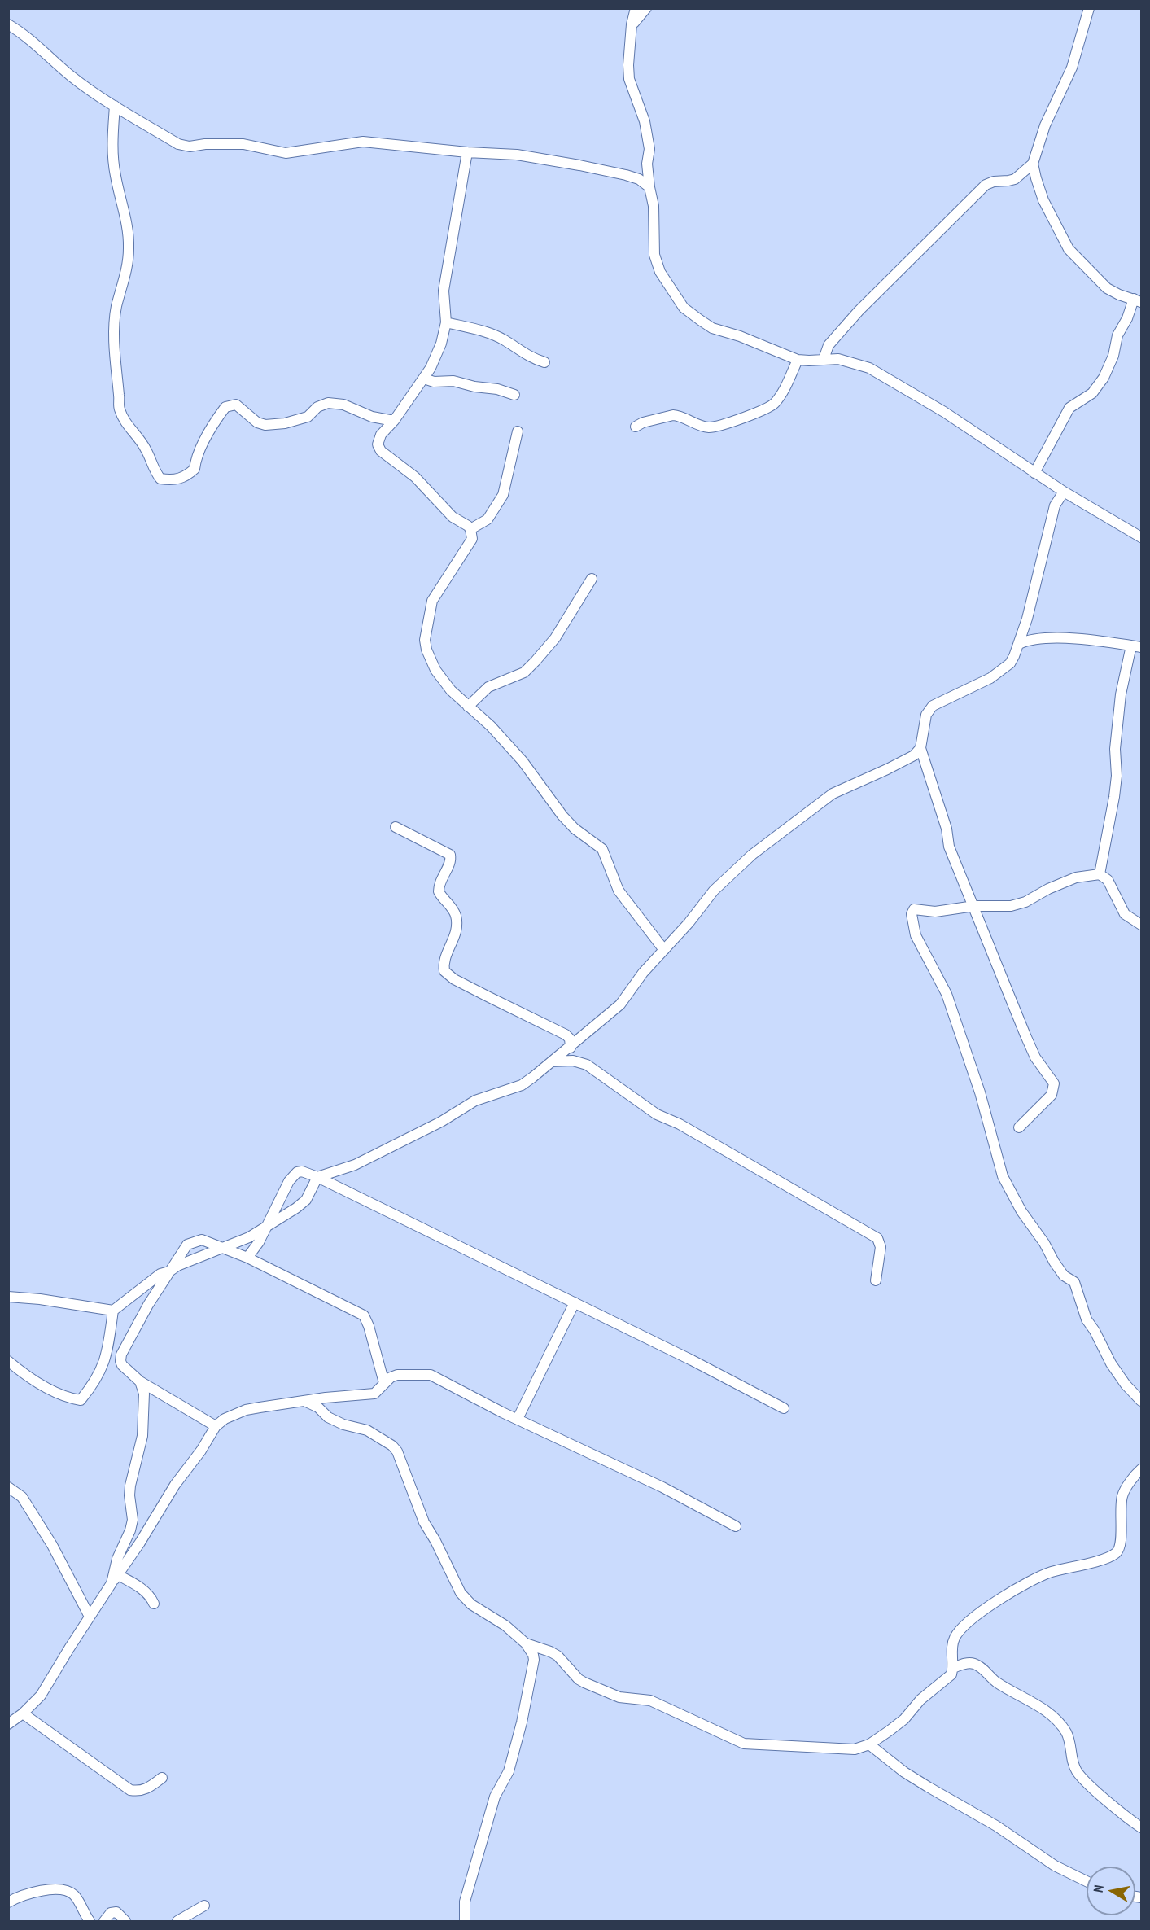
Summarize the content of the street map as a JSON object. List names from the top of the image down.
{
  "north": "left"
}
